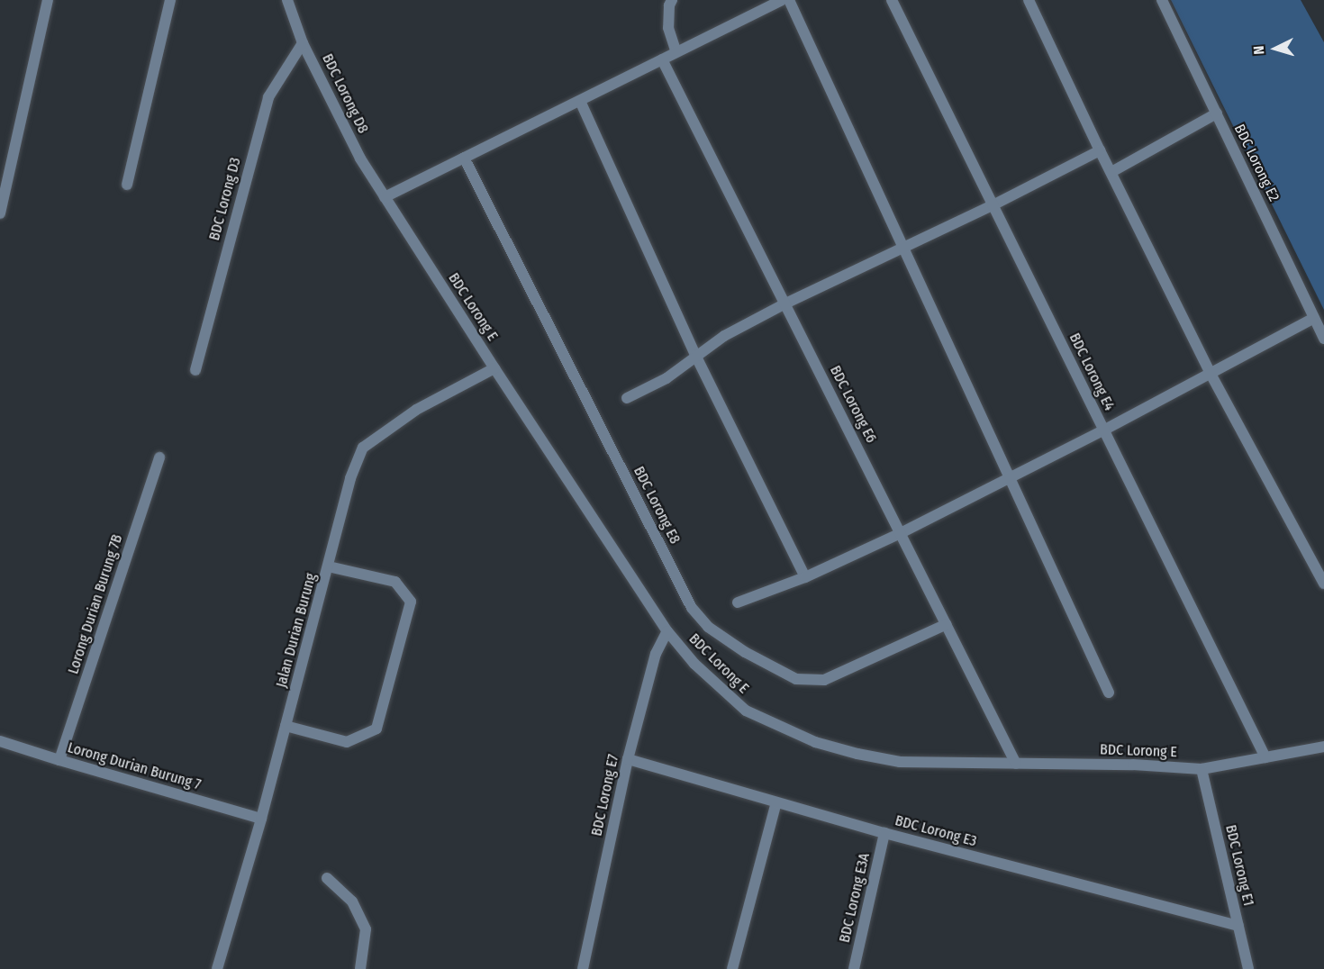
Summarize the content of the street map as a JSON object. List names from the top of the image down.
{
  "streets": {
    "street": [
      "BDC Lorong D8",
      "BDC Lorong E2",
      "BDC Lorong D3",
      "BDC Lorong E",
      "BDC Lorong E4",
      "BDC Lorong E6",
      "BDC Lorong E8",
      "Lorong Durian Burung 7B",
      "Jalan Durian Burung",
      "Lorong Durian Burung 7",
      "BDC Lorong E7",
      "BDC Lorong E3",
      "BDC Lorong E1",
      "BDC Lorong E3A"
    ]
  },
  "crossings": [
    ["BDC Lorong D8", "BDC Lorong D3"],
    ["BDC Lorong D8", "BDC Lorong E"],
    ["BDC Lorong E", "BDC Lorong E4"],
    ["BDC Lorong E", "BDC Lorong E6"],
    ["BDC Lorong E", "Jalan Durian Burung"],
    ["BDC Lorong E", "BDC Lorong E7"],
    ["BDC Lorong E", "BDC Lorong E1"],
    ["BDC Lorong E6", "BDC Lorong E8"],
    ["Lorong Durian Burung 7B", "Lorong Durian Burung 7"],
    ["Jalan Durian Burung", "Lorong Durian Burung 7"],
    ["BDC Lorong E7", "BDC Lorong E3"],
    ["BDC Lorong E3", "BDC Lorong E1"],
    ["BDC Lorong E3", "BDC Lorong E3A"]
  ],
  "north": "left"
}
